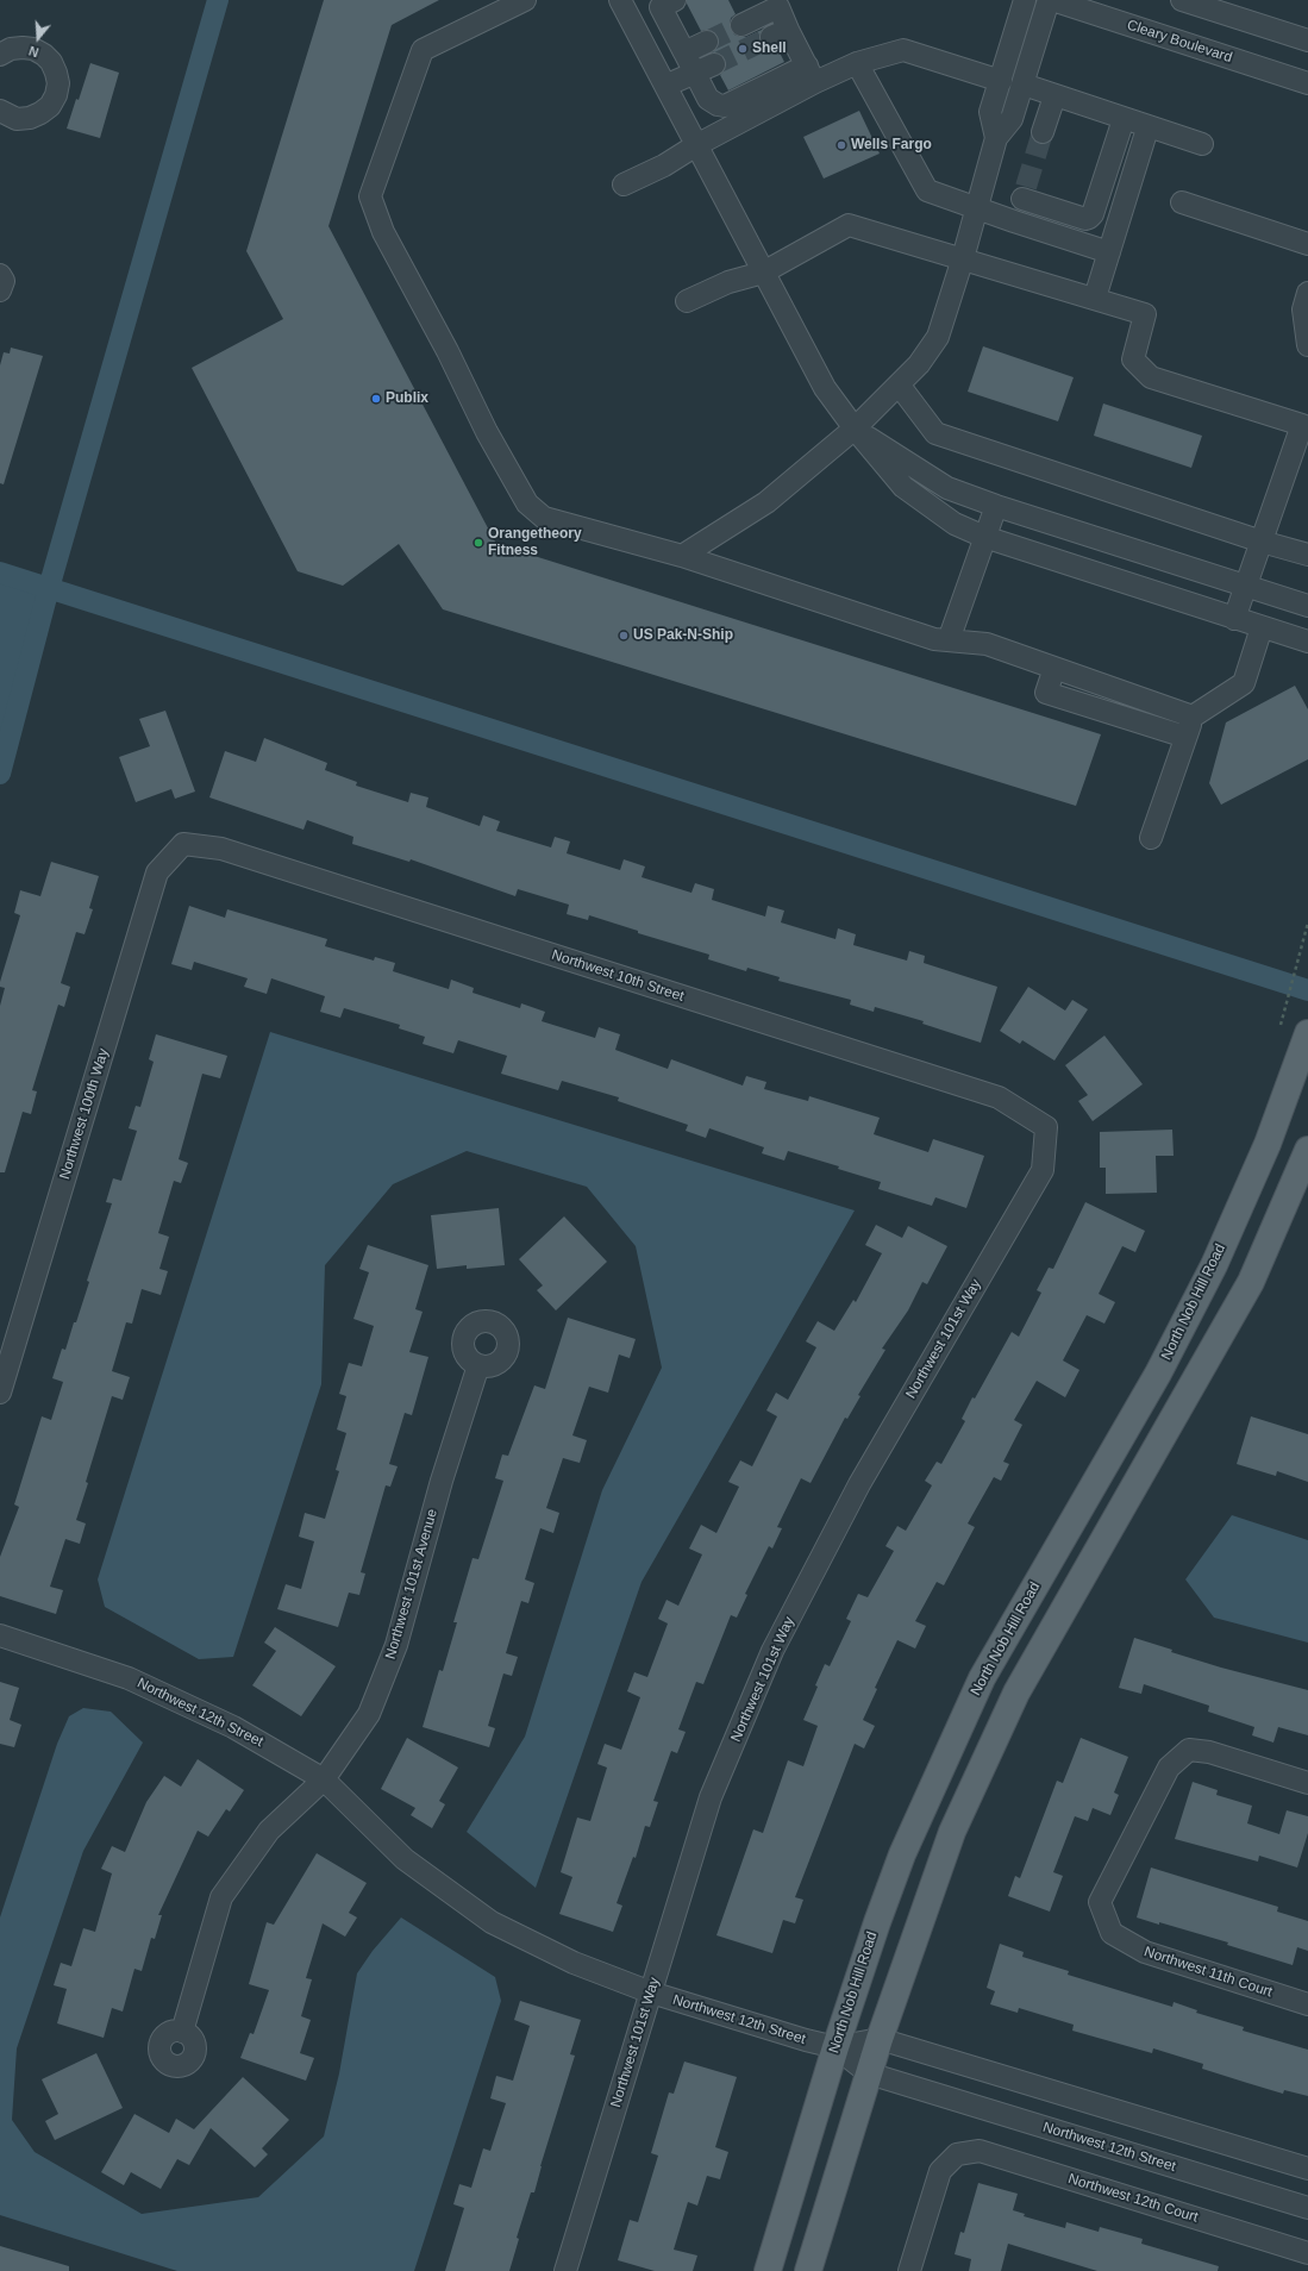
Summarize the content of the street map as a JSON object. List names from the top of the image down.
{
  "streets": {
    "main road": ["North Nob Hill Road"],
    "street": [
      "Cleary Boulevard",
      "Northwest 10th Street",
      "Northwest 100th Way",
      "Northwest 101st Way",
      "Northwest 101st Avenue",
      "Northwest 12th Street",
      "Northwest 11th Court",
      "Northwest 12th Court"
    ]
  },
  "crossings": [
    ["Northwest 10th Street", "Northwest 100th Way"],
    ["Northwest 10th Street", "Northwest 101st Way"],
    ["North Nob Hill Road", "Northwest 12th Street"],
    ["Northwest 101st Way", "Northwest 12th Street"],
    ["Northwest 101st Avenue", "Northwest 12th Street"]
  ],
  "places": [
    "Shell",
    "Wells Fargo",
    "Publix",
    "Orangetheory Fitness",
    "US Pak-N-Ship"
  ],
  "north": "bottom"
}
